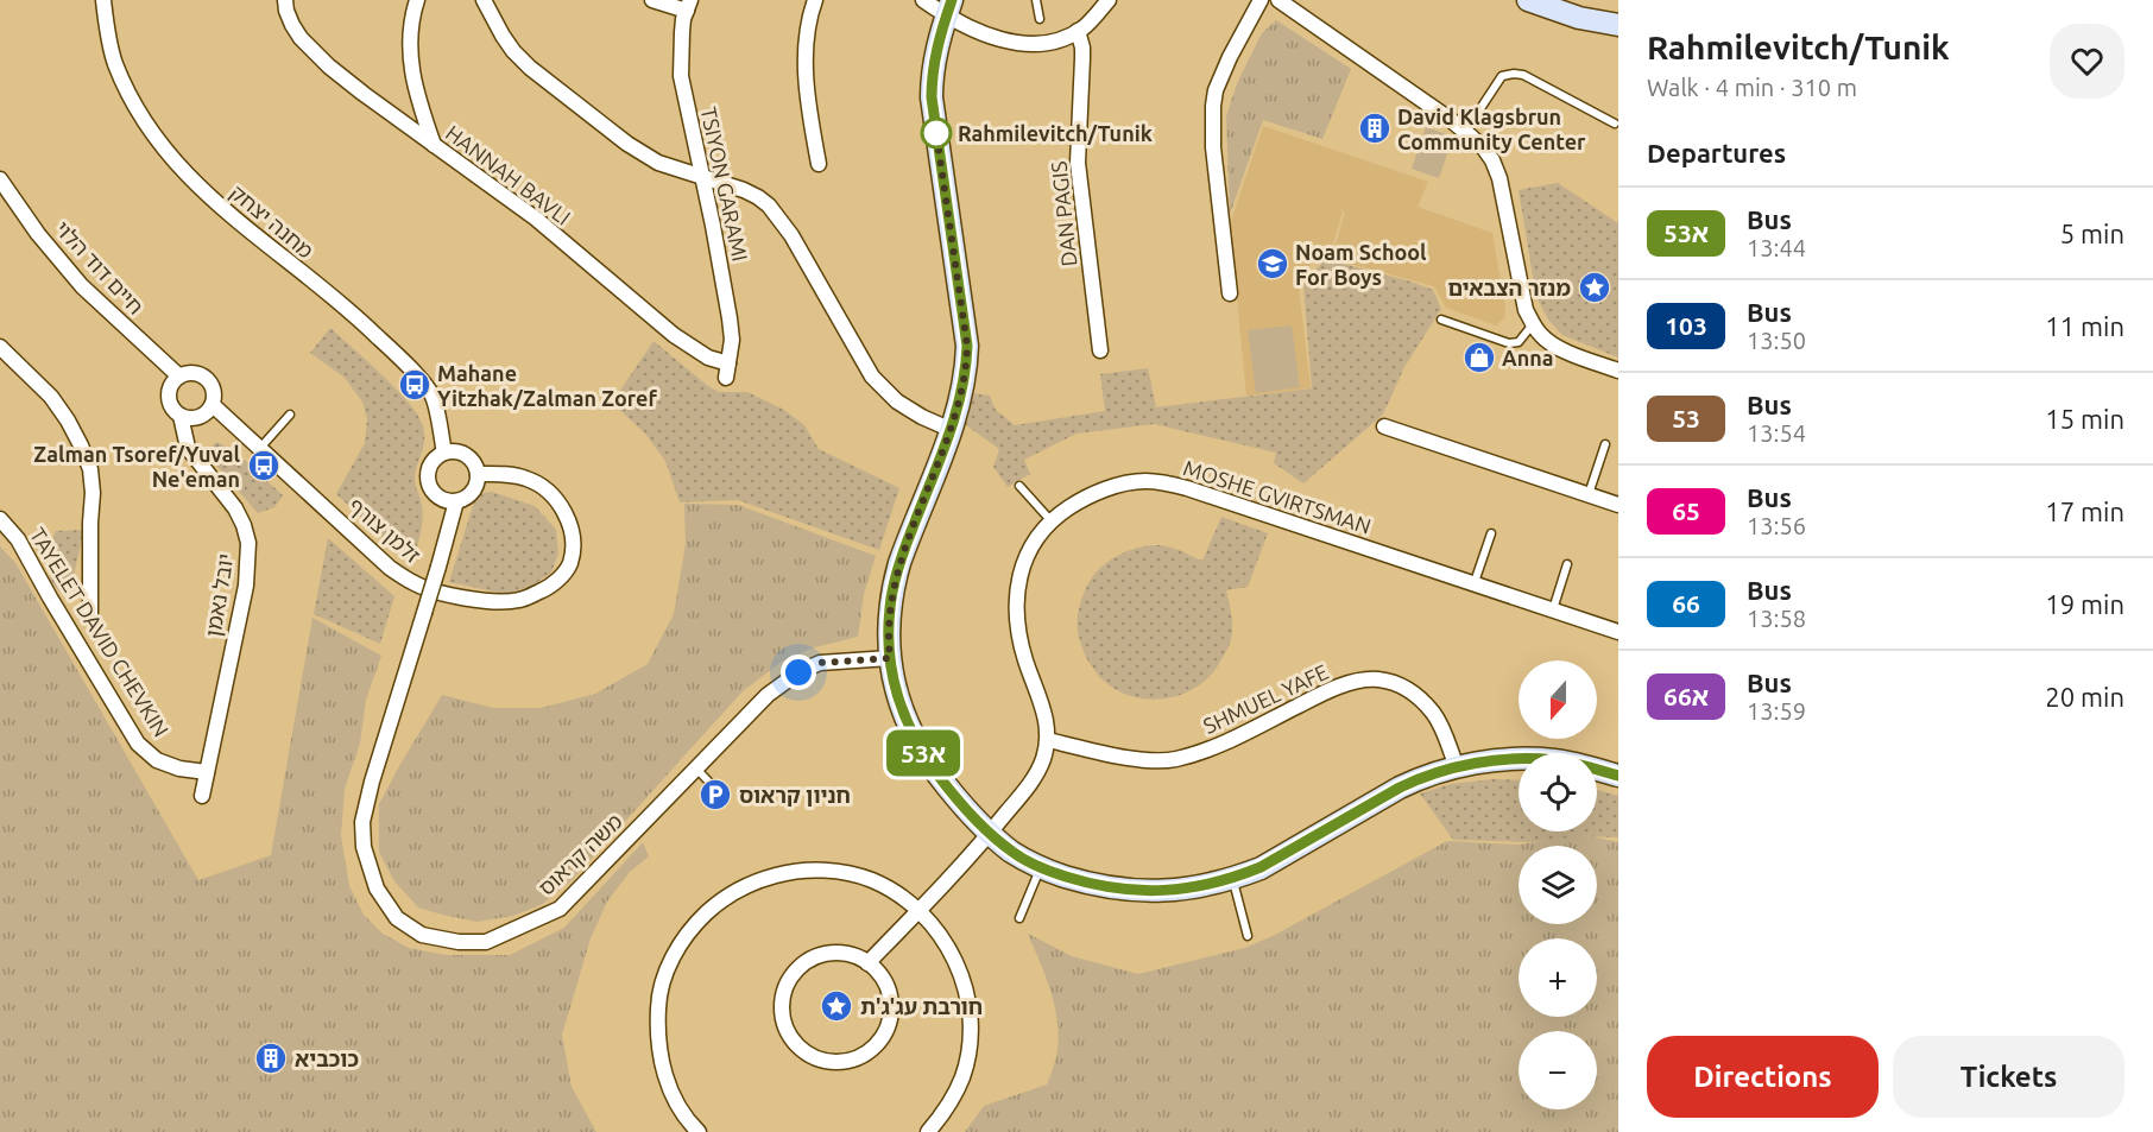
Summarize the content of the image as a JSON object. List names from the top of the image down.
{
  "streets": {
    "street": [
      "HANNAH BAVLI",
      "TSIYON GARAMI",
      "DAN PAGIS",
      "מחנה יצחק",
      "חיים דוד הלוי",
      "MOSHE GVIRTSMAN",
      "זלמן צורף",
      "יובל נאמן",
      "TAYELET DAVID CHEVKIN",
      "SHMUEL YAFE",
      "משה קראוס"
    ]
  },
  "crossings": [
    ["HANNAH BAVLI", "TSIYON GARAMI"],
    ["מחנה יצחק", "זלמן צורף"],
    ["מחנה יצחק", "משה קראוס"],
    ["חיים דוד הלוי", "זלמן צורף"],
    ["חיים דוד הלוי", "יובל נאמן"],
    ["MOSHE GVIRTSMAN", "SHMUEL YAFE"],
    ["זלמן צורף", "יובל נאמן"],
    ["זלמן צורף", "משה קראוס"],
    ["יובל נאמן", "TAYELET DAVID CHEVKIN"]
  ],
  "places": {
    "building": ["David Klagsbrun Community Center", "כוכביא"],
    "other": ["Rahmilevitch/Tunik"],
    "school or university": ["Noam School For Boys"],
    "place": ["מנזר הצבאים", "חורבת עג'ג'ת"],
    "shop": ["Anna"],
    "bus stop": ["Mahane Yitzhak/Zalman Zoref", "Zalman Tsoref/Yuval Ne'eman"],
    "parking": ["חניון קראוס"]
  },
  "lines": ["bus line 53א"],
  "north": "bottom",
  "page": {
    "on_map": "53א",
    "heading": [
      ["Rahmilevitch/Tunik", "Walk · 4 min · 310 m"],
      "Departures"
    ],
    "list": [
      {
        "mark": "53א",
        "name": "Bus",
        "note": "13:44",
        "value": "5 min"
      },
      {
        "mark": "103",
        "name": "Bus",
        "note": "13:50",
        "value": "11 min"
      },
      {
        "mark": "53",
        "name": "Bus",
        "note": "13:54",
        "value": "15 min"
      },
      {
        "mark": "65",
        "name": "Bus",
        "note": "13:56",
        "value": "17 min"
      },
      {
        "mark": "66",
        "name": "Bus",
        "note": "13:58",
        "value": "19 min"
      },
      {
        "mark": "66א",
        "name": "Bus",
        "note": "13:59",
        "value": "20 min"
      }
    ],
    "map_buttons": ["+", "−"],
    "buttons": ["Directions", "Tickets"]
  }
}
